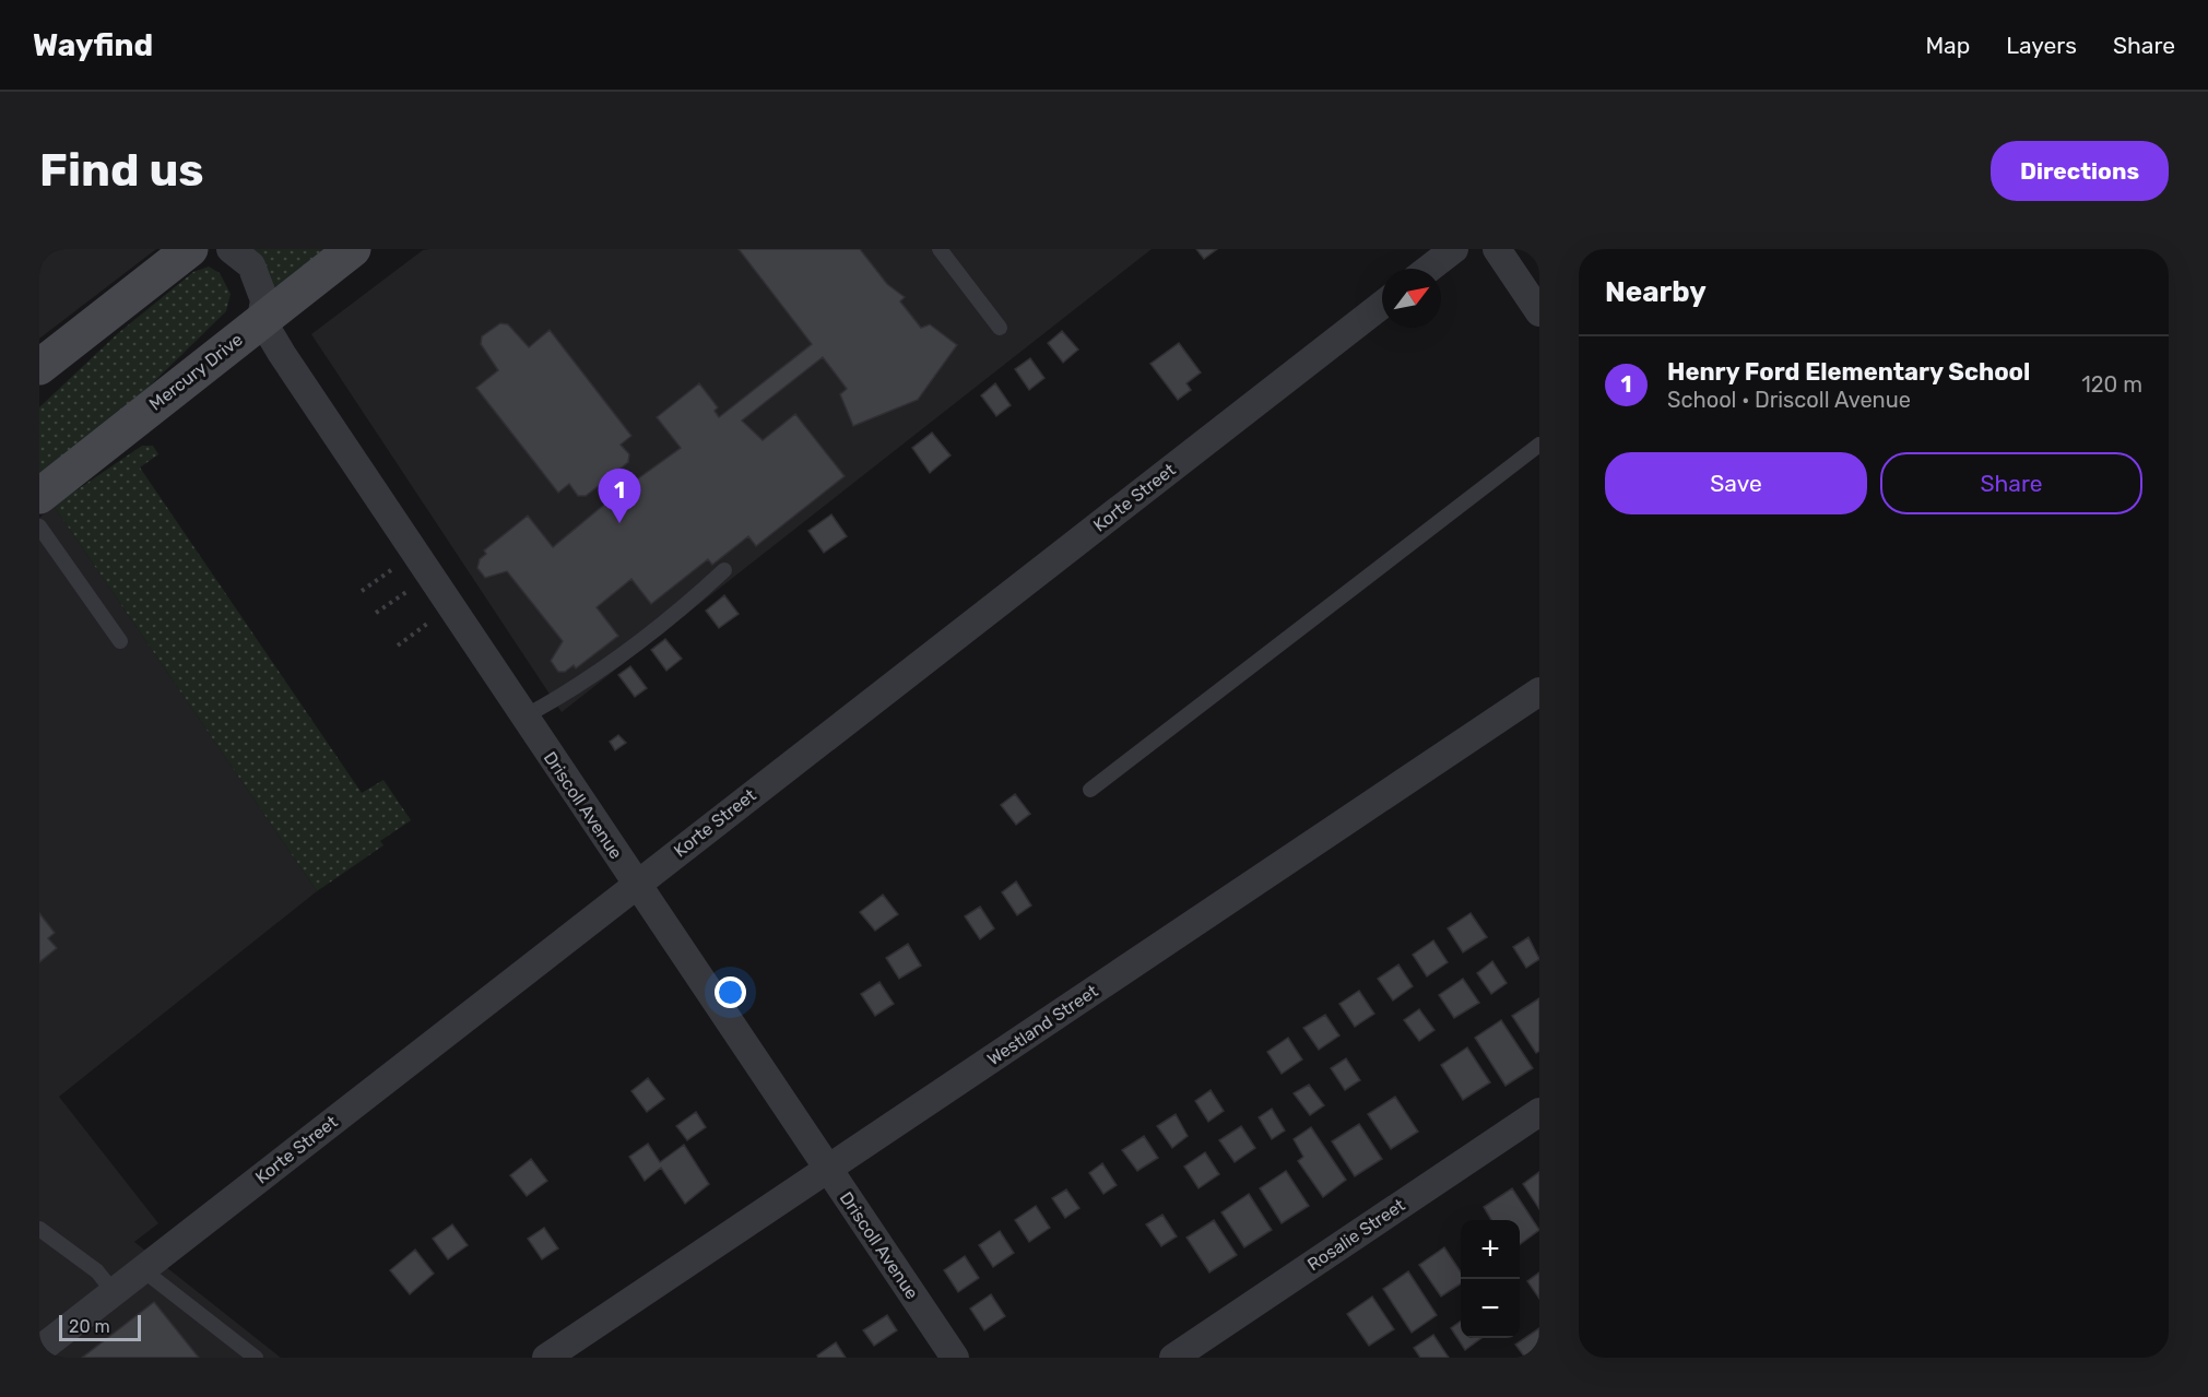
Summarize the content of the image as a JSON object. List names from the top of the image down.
{
  "streets": {
    "street": [
      "Mercury Drive",
      "Korte Street",
      "Driscoll Avenue",
      "Westland Street",
      "Rosalie Street"
    ]
  },
  "crossings": [
    ["Mercury Drive", "Driscoll Avenue"],
    ["Korte Street", "Driscoll Avenue"],
    ["Driscoll Avenue", "Westland Street"]
  ],
  "scale_bar": "20 m",
  "north": "top right",
  "page": {
    "header": "Wayfind",
    "nav": ["Map", "Layers", "Share"],
    "buttons": [
      "Directions",
      ["Save", "Share"]
    ],
    "title": "Find us",
    "heading": "Nearby",
    "list": [
      {
        "mark": "1",
        "name": "Henry Ford Elementary School",
        "note": "School · Driscoll Avenue",
        "value": "120 m"
      }
    ],
    "pins": "1",
    "map_buttons": ["+", "−"],
    "scale": "20 m"
  }
}
